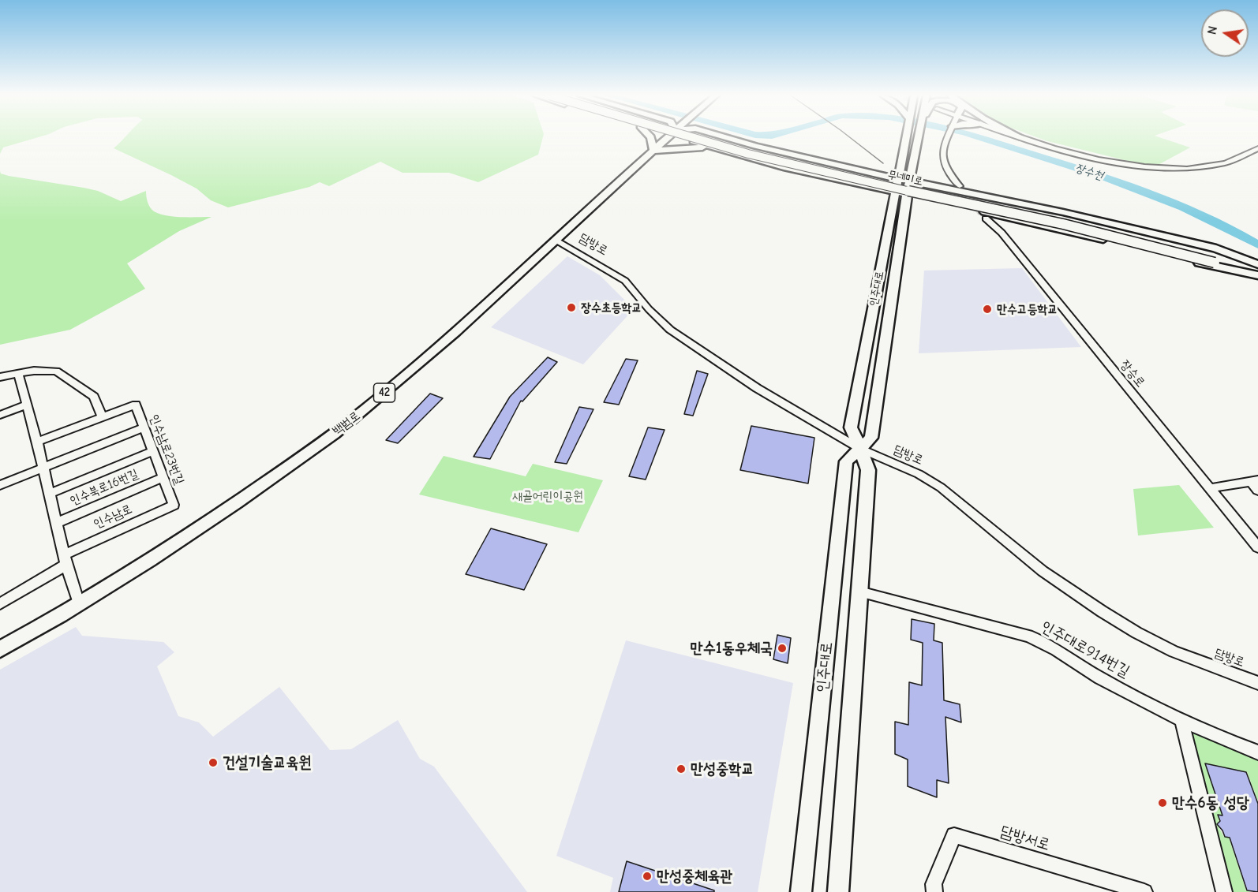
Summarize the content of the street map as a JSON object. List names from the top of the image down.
{
  "streets": {
    "main road": [
      "무네미로",
      "인주대로",
      "42",
      "백범로"
    ],
    "street": [
      "담방로",
      "장승로",
      "인수남로23번길",
      "인수북로16번길",
      "인수남로",
      "인주대로914번길",
      "담방서로"
    ]
  },
  "crossings": [
    ["담방로", "인주대로"],
    ["담방로", "백범로"],
    ["인주대로", "인주대로914번길"],
    ["백범로", "인수북로16번길"],
    ["인수남로23번길", "인수북로16번길"],
    ["인수남로23번길", "인수남로"],
    ["인수북로16번길", "인수남로"]
  ],
  "water": ["장수천"],
  "parks": ["새골어린이공원"],
  "places": [
    "장수초등학교",
    "만수고등학교",
    "만수1동우체국",
    "건설기술교육원",
    "만성중학교",
    "만수6동 성당",
    "만성중체육관"
  ],
  "north": "left"
}
